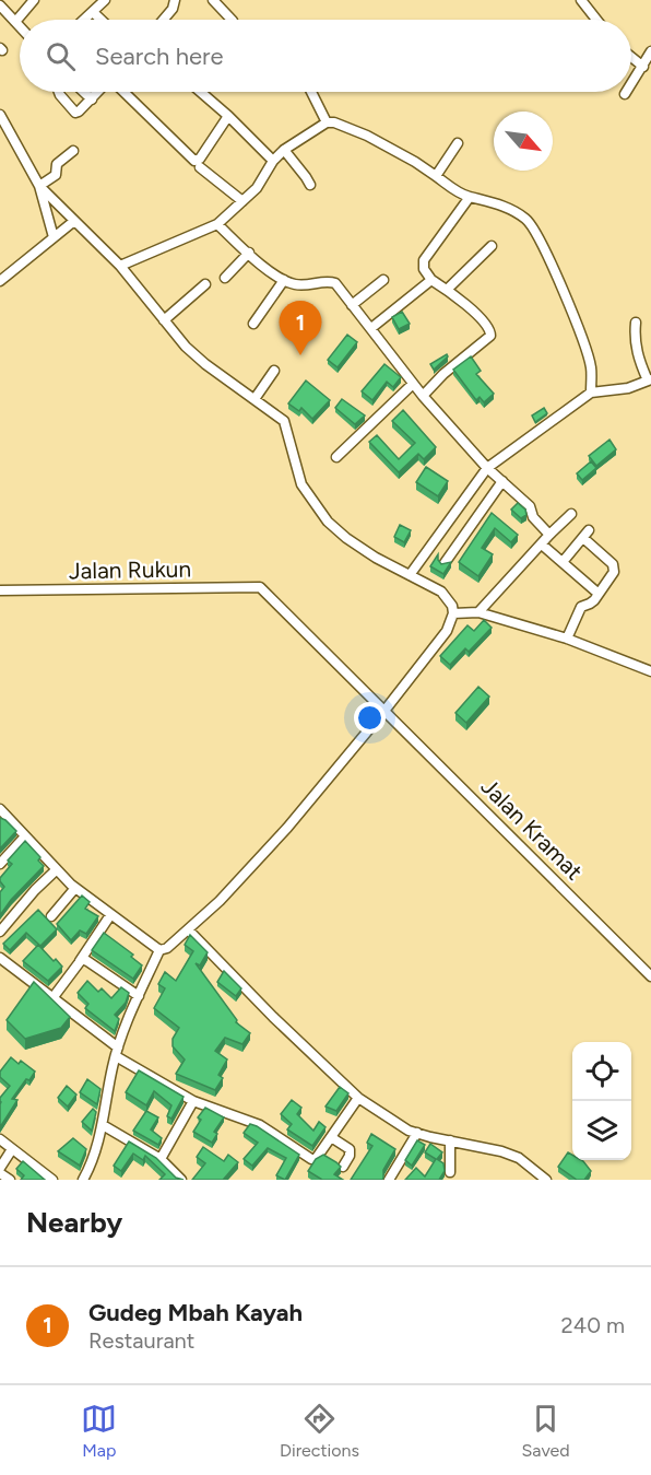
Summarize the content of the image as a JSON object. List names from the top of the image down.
{
  "streets": {
    "street": ["Jalan Rukun", "Jalan Kramat"]
  },
  "crossings": [
    ["Jalan Rukun", "Jalan Kramat"]
  ],
  "north": "bottom right",
  "page": {
    "search": "Search here",
    "pins": "1",
    "heading": "Nearby",
    "list": [
      {
        "mark": "1",
        "name": "Gudeg Mbah Kayah",
        "note": "Restaurant",
        "value": "240 m"
      }
    ],
    "nav": ["Map", "Directions", "Saved"]
  }
}
